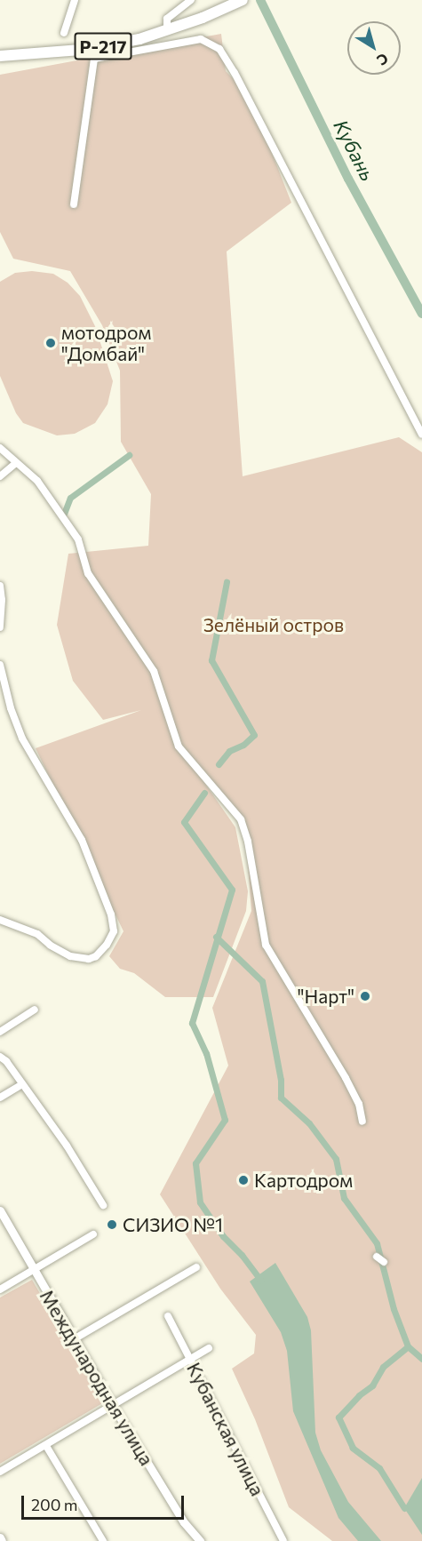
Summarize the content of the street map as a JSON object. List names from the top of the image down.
{
  "streets": {
    "highway": ["Р-217"],
    "main road": ["Международная улица"],
    "street": ["Кубанская улица"]
  },
  "water": ["Кубань"],
  "parks": ["Зелёный остров"],
  "places": [
    "мотодром \"Домбай\"",
    "\"Нарт\"",
    "Картодром",
    "СИЗИО №1"
  ],
  "scale_bar": "200 m",
  "north": "bottom right"
}
